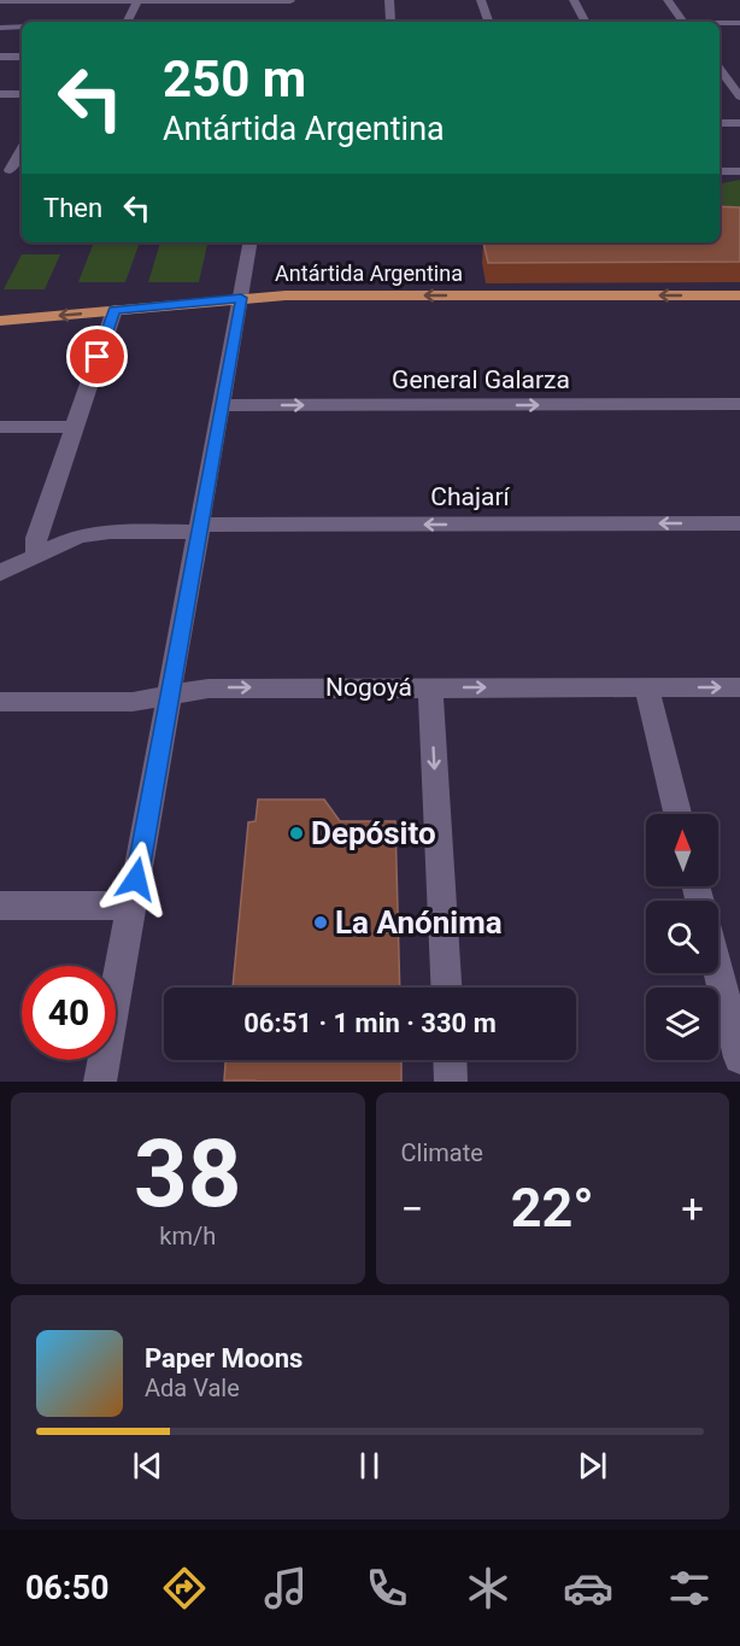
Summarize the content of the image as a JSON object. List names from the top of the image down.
{
  "streets": {
    "main road": ["Antártida Argentina"],
    "street": ["General Galarza", "Chajarí", "Nogoyá"]
  },
  "one_way": [
    "Antártida Argentina",
    "General Galarza",
    "Chajarí",
    "Nogoyá"
  ],
  "places": ["Depósito", "La Anónima"],
  "north": "top",
  "page": {
    "turn": ["250 m", "Antártida Argentina"],
    "then": "Then",
    "limit": "40",
    "trip": "06:51 · 1 min · 330 m",
    "tile": [
      ["38", "km/h"],
      "Climate"
    ],
    "heat": ["−", "22°", "+"],
    "song": ["Paper Moons", "Ada Vale"],
    "tabs": "06:50"
  }
}
